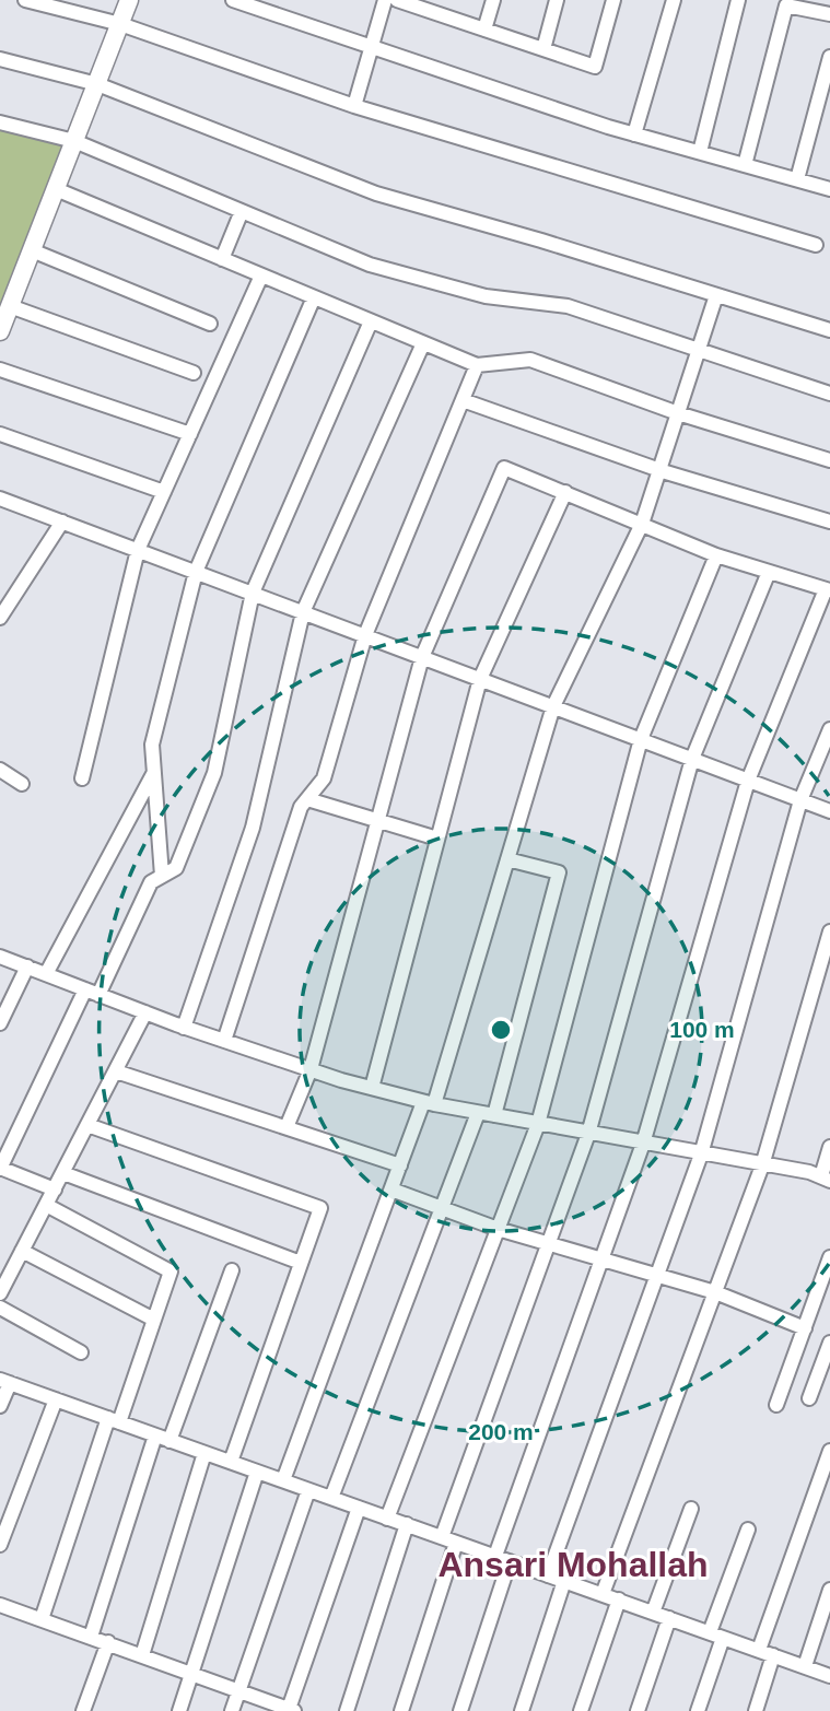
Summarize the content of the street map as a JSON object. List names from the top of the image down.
{
  "districts": ["Ansari Mohallah"],
  "rings": ["100 m", "200 m"]
}
